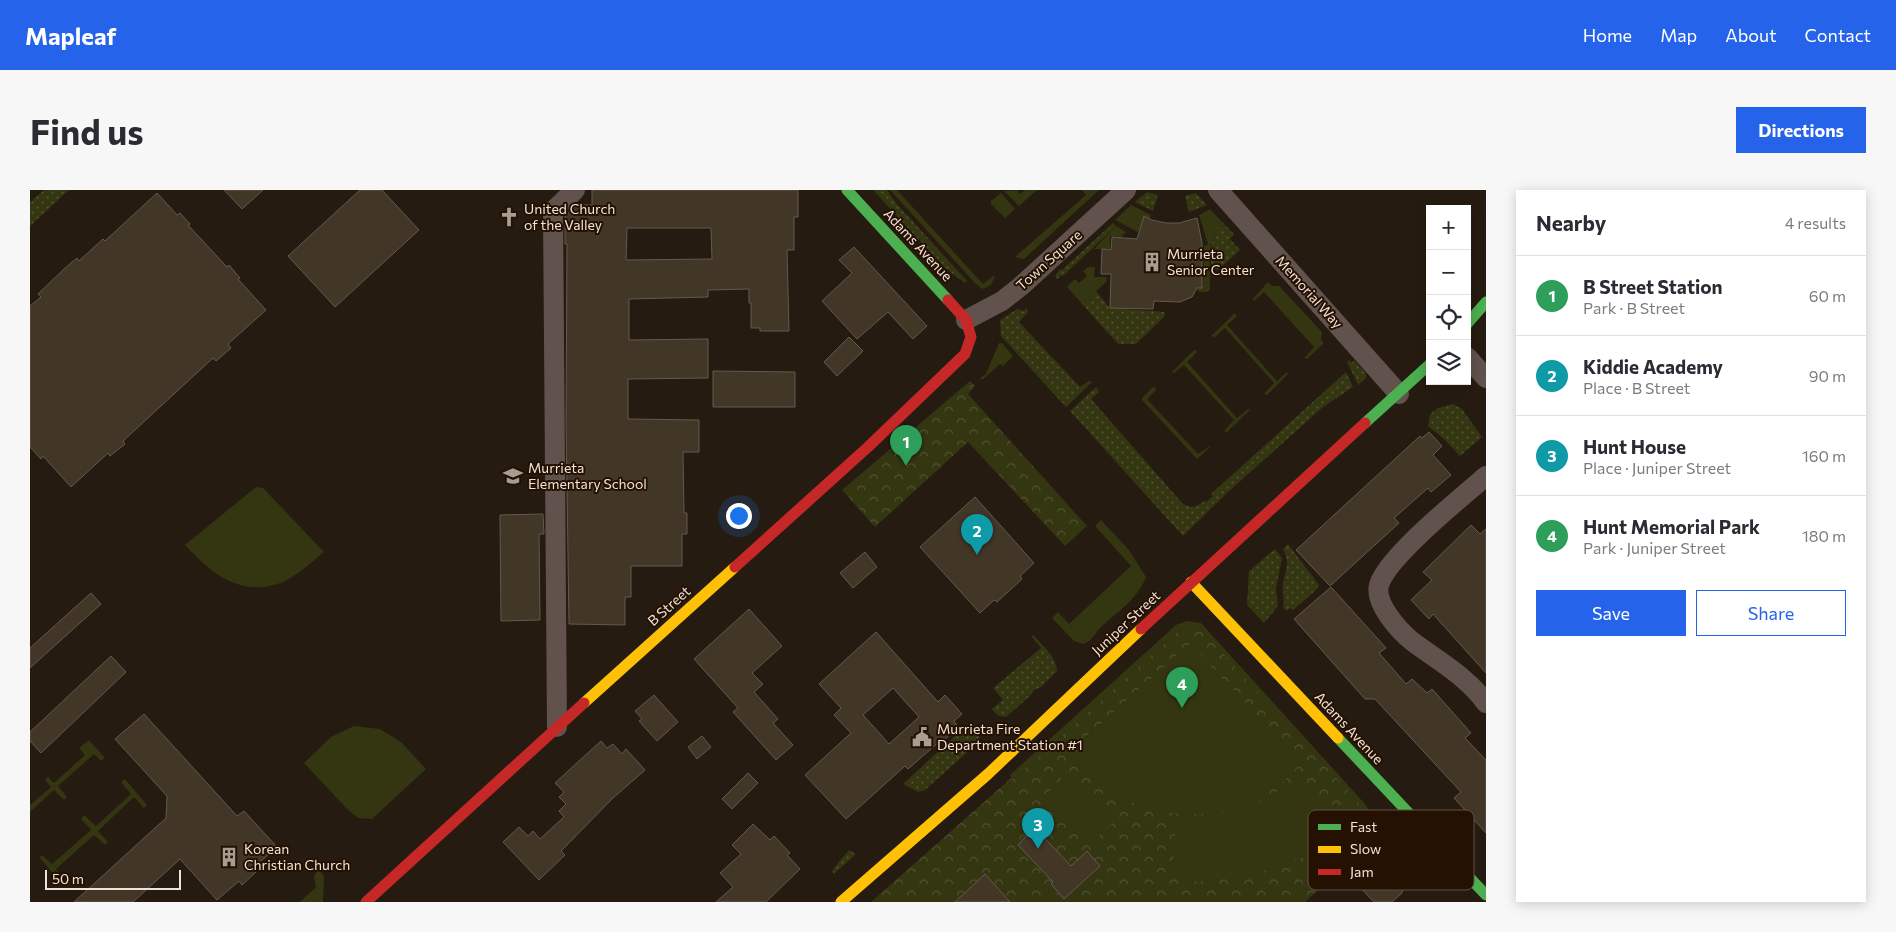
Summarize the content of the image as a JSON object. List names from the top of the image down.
{
  "streets": {
    "street": [
      "Adams Avenue",
      "Town Square",
      "Memorial Way",
      "B Street",
      "Juniper Street"
    ]
  },
  "crossings": [
    ["Adams Avenue", "Town Square"],
    ["Adams Avenue", "B Street"],
    ["Adams Avenue", "Juniper Street"],
    ["Town Square", "B Street"],
    ["Memorial Way", "Juniper Street"]
  ],
  "places": {
    "church": ["United Church of the Valley"],
    "building": ["Murrieta Senior Center", "Korean Christian Church"],
    "school or university": ["Murrieta Elementary School"],
    "public building": ["Murrieta Fire Department Station #1"]
  },
  "legend": ["Fast", "Slow", "Jam"],
  "scale_bar": "50 m",
  "page": {
    "header": "Mapleaf",
    "nav": [
      "Home",
      "Map",
      "About",
      "Contact"
    ],
    "buttons": [
      "Directions",
      ["Save", "Share"]
    ],
    "title": "Find us",
    "heading": ["Nearby", "4 results"],
    "map_buttons": ["+", "−"],
    "list": [
      {
        "mark": "1",
        "name": "B Street Station",
        "note": "Park · B Street",
        "value": "60 m"
      },
      {
        "mark": "2",
        "name": "Kiddie Academy",
        "note": "Place · B Street",
        "value": "90 m"
      },
      {
        "mark": "3",
        "name": "Hunt House",
        "note": "Place · Juniper Street",
        "value": "160 m"
      },
      {
        "mark": "4",
        "name": "Hunt Memorial Park",
        "note": "Park · Juniper Street",
        "value": "180 m"
      }
    ],
    "pins": [
      "1",
      "2",
      "4",
      "3"
    ],
    "scale": "50 m"
  }
}
